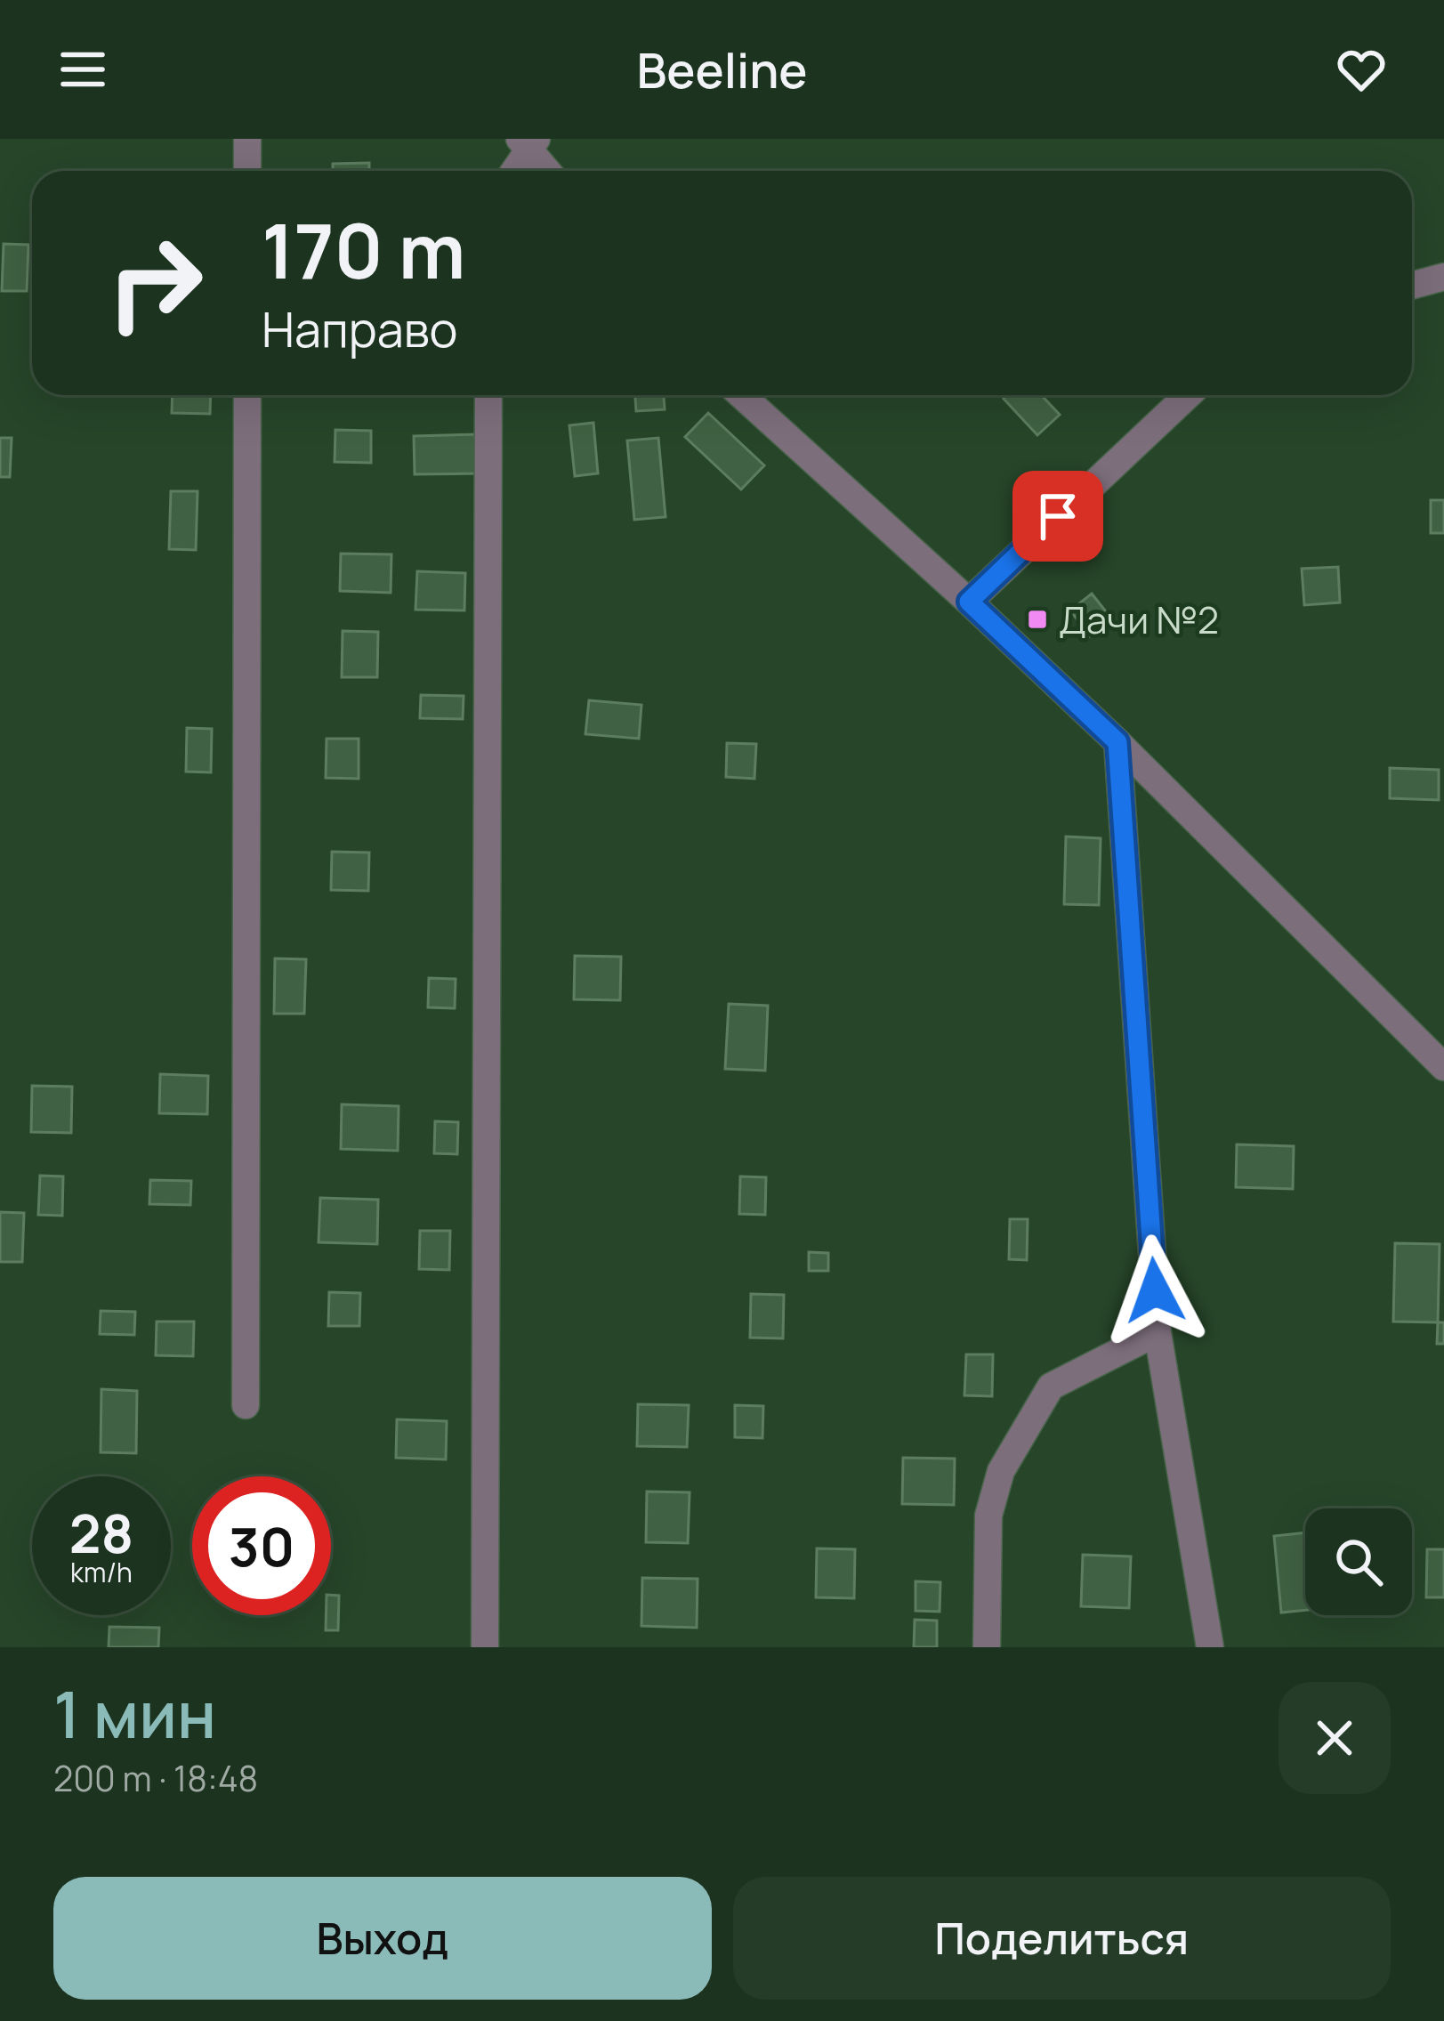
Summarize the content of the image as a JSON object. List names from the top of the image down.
{
  "places": {
    "transit": ["Дачи №2"]
  },
  "page": {
    "header": "Beeline",
    "turn": ["170 m", "Направо"],
    "speed": "28 km/h",
    "limit": "30",
    "heading": ["1 мин", "200 m · 18:48"],
    "buttons": ["Выход", "Поделиться"]
  }
}
